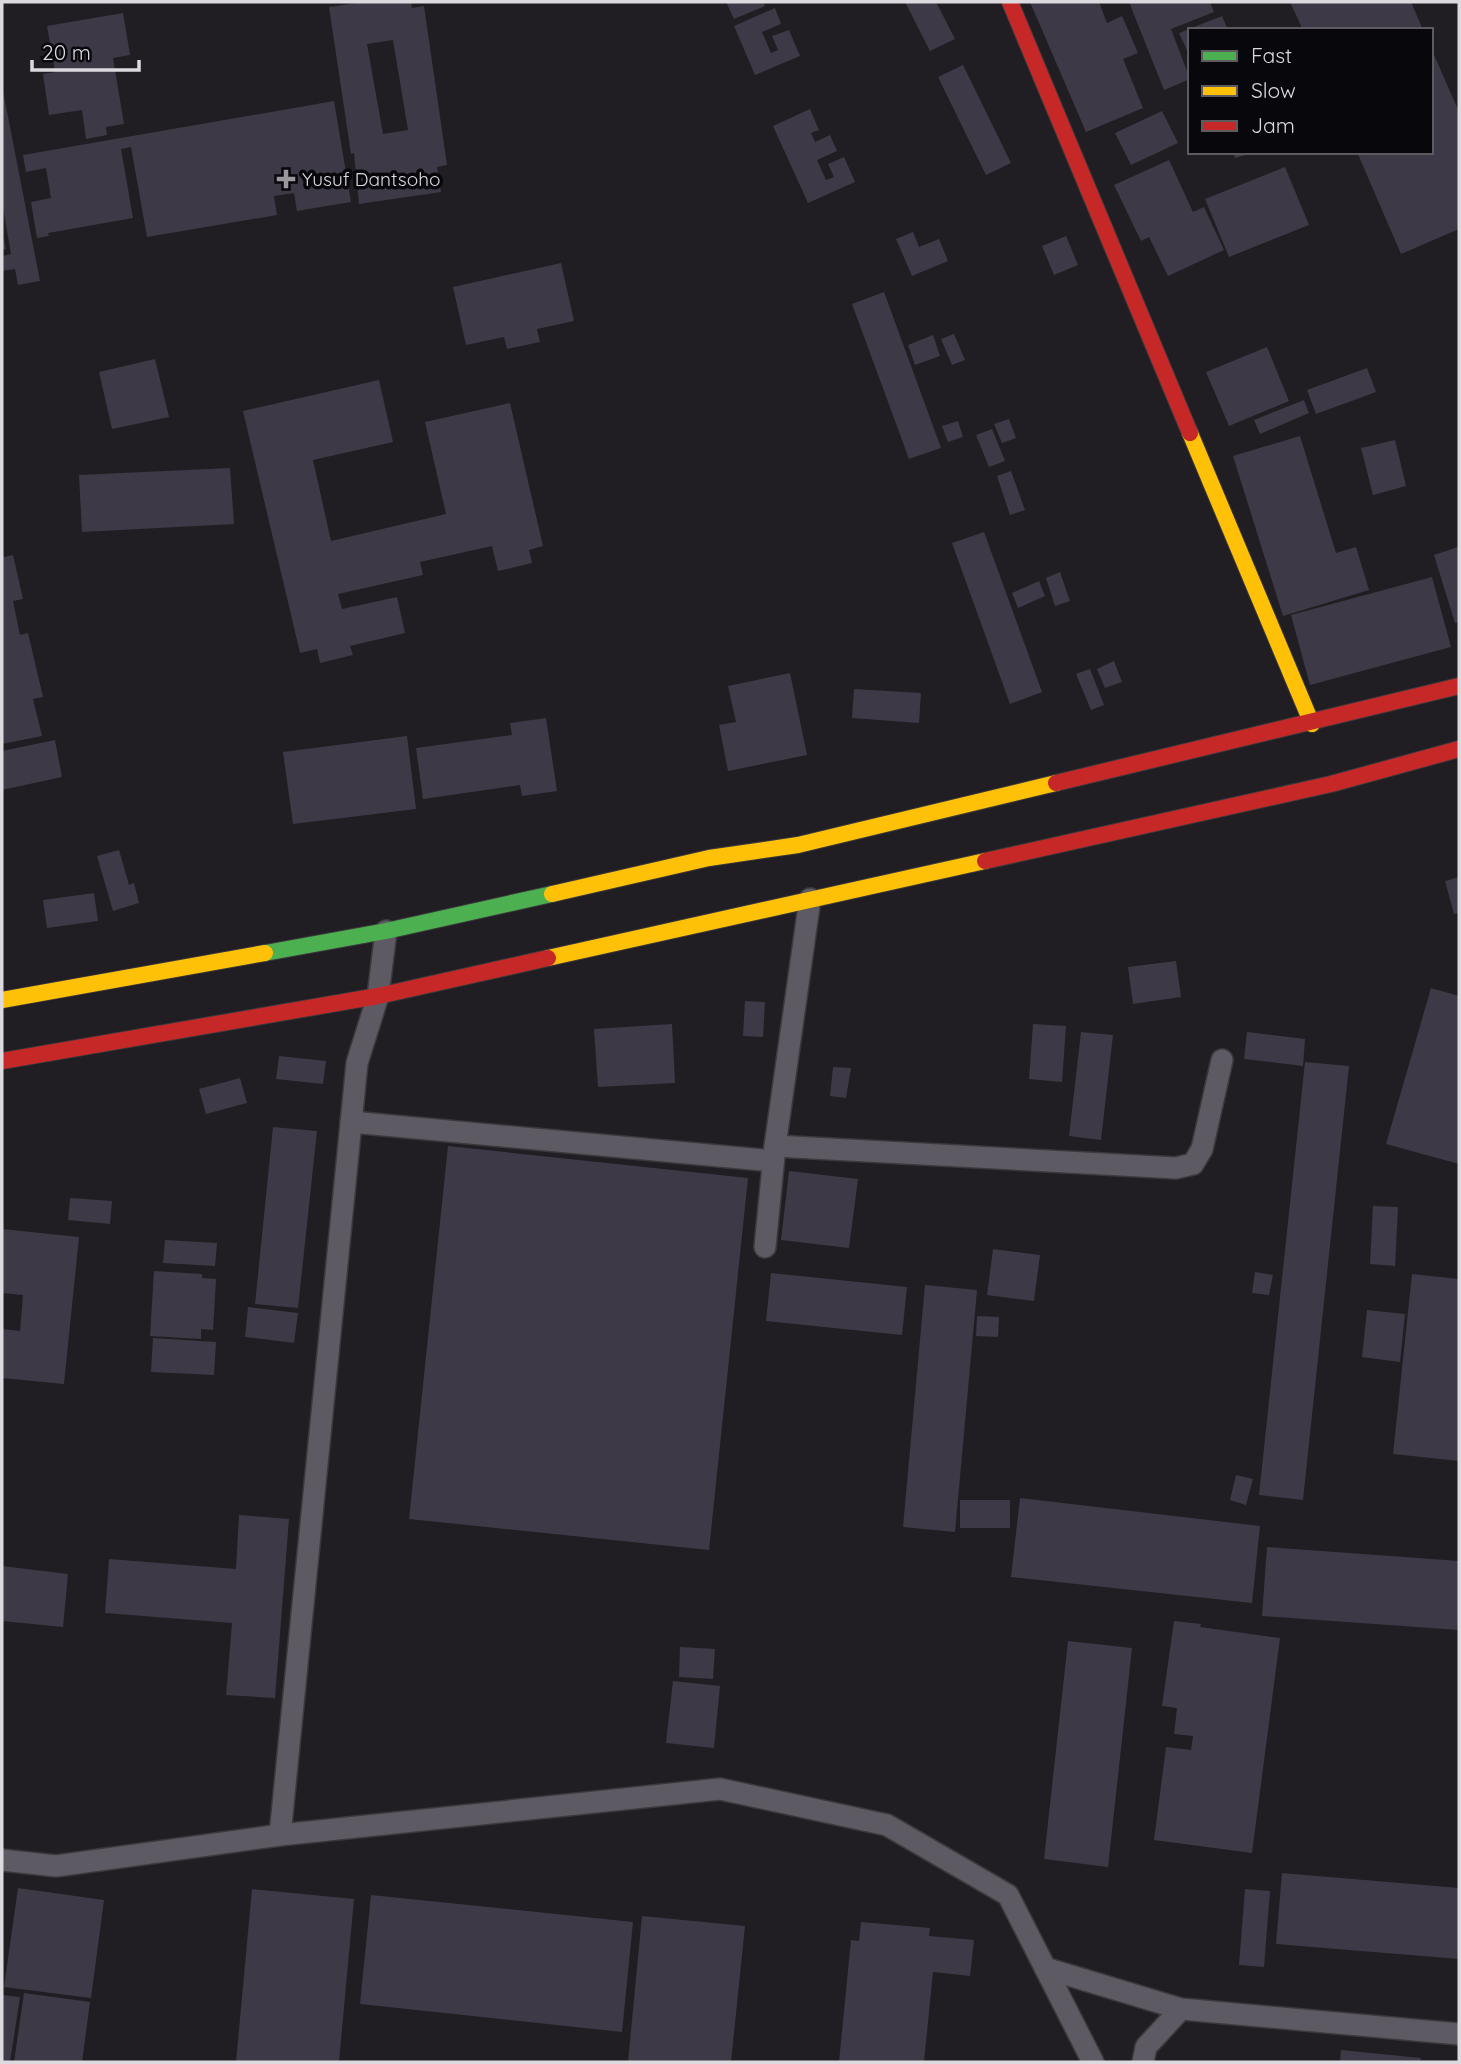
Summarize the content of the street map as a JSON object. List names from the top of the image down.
{
  "places": {
    "health": ["Yusuf Dantsoho"]
  },
  "legend": ["Fast", "Slow", "Jam"],
  "scale_bar": "20 m"
}
